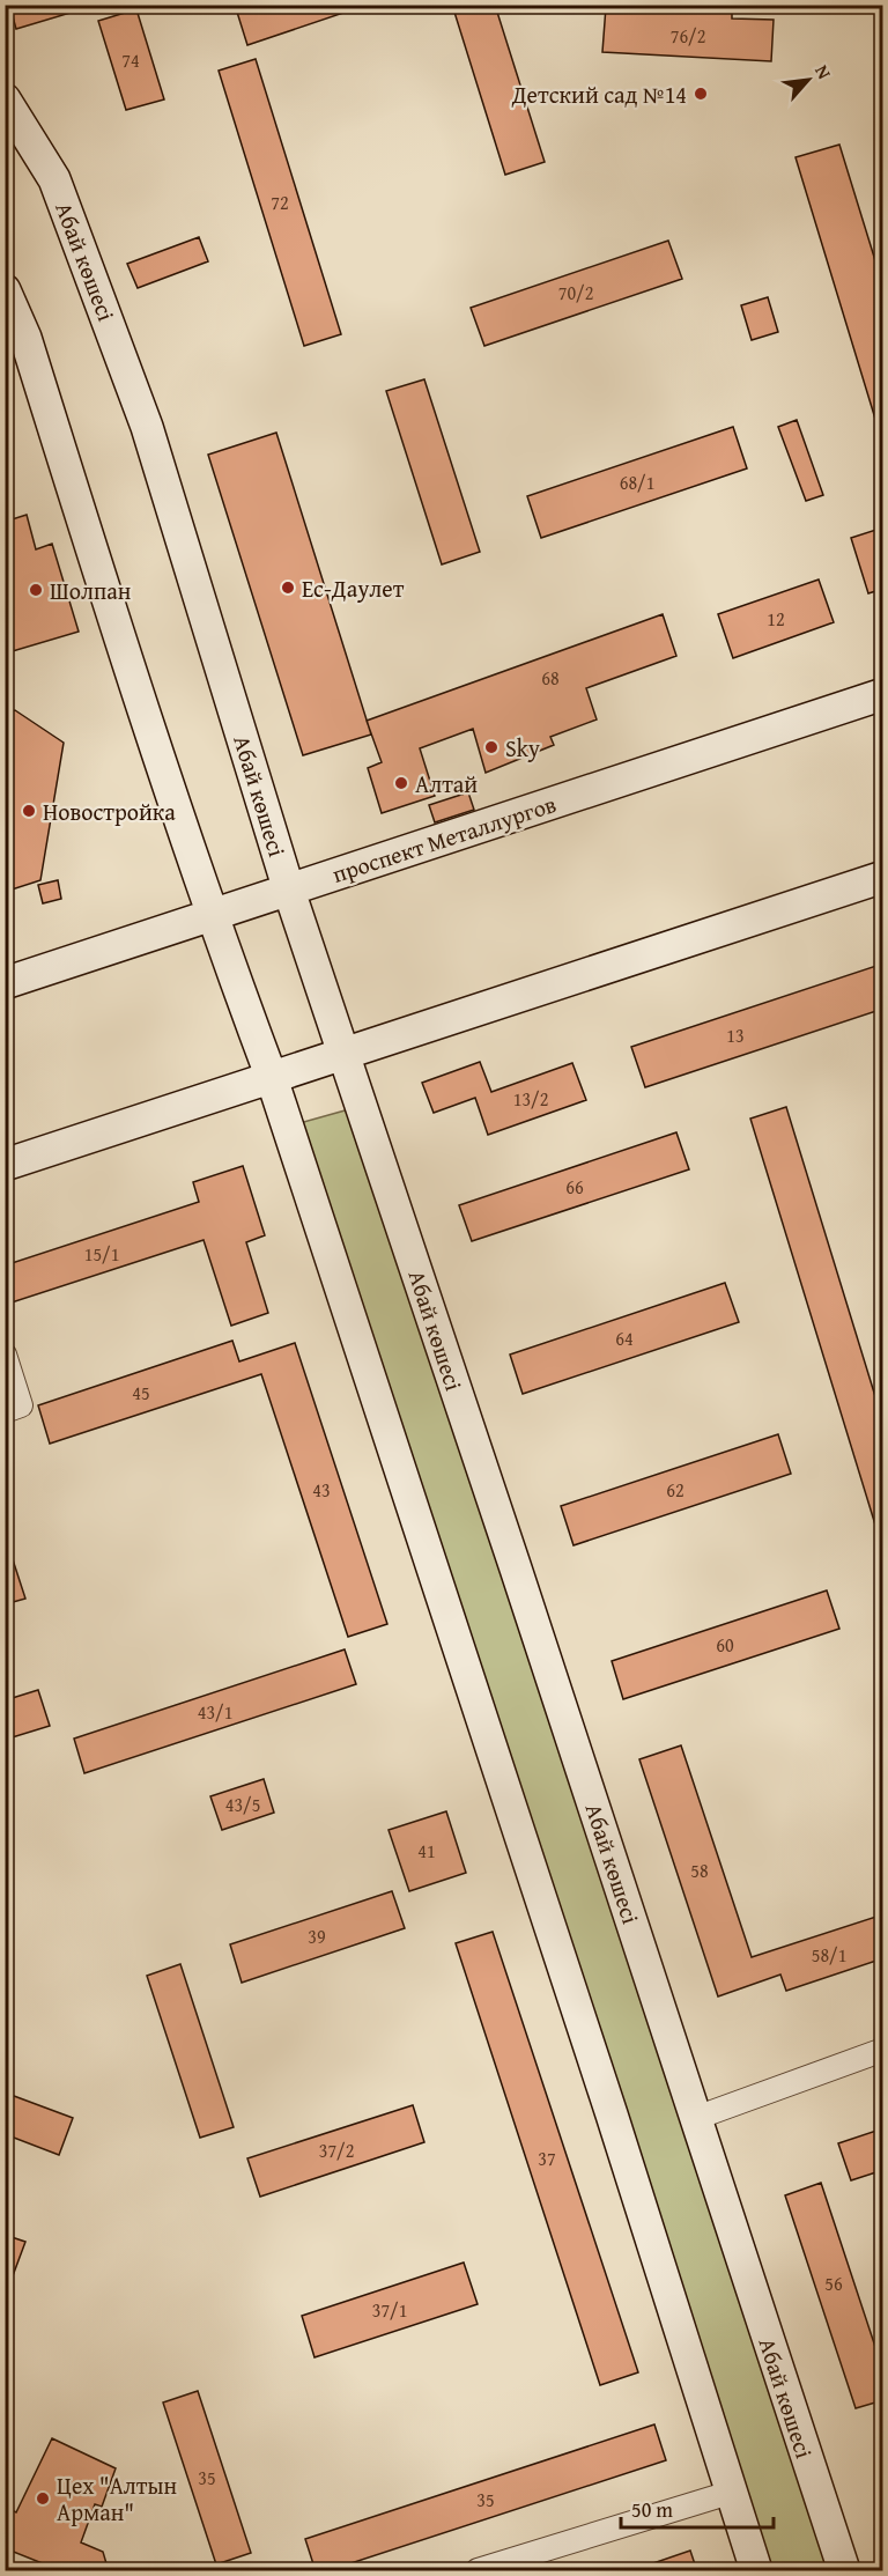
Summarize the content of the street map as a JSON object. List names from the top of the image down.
{
  "streets": {
    "street": ["Абай көшесі", "проспект Металлургов"]
  },
  "crossings": [
    ["Абай көшесі", "проспект Металлургов"]
  ],
  "places": [
    "Детский сад №14",
    "Ес-Даулет",
    "Шолпан",
    "Sky",
    "Алтай",
    "Новостройка",
    "Цех \"Алтын Арман\""
  ],
  "house_numbers": [
    "76/2",
    "74",
    "72",
    "70/2",
    "68/1",
    "12",
    "68",
    "13",
    "13/2",
    "66",
    "15/1",
    "64",
    "45",
    "43",
    "62",
    "60",
    "43/1",
    "43/5",
    "41",
    "58",
    "39",
    "58/1",
    "37/2",
    "37",
    "56",
    "37/1",
    "35",
    "35"
  ],
  "scale_bar": "50 m",
  "north": "top right"
}
